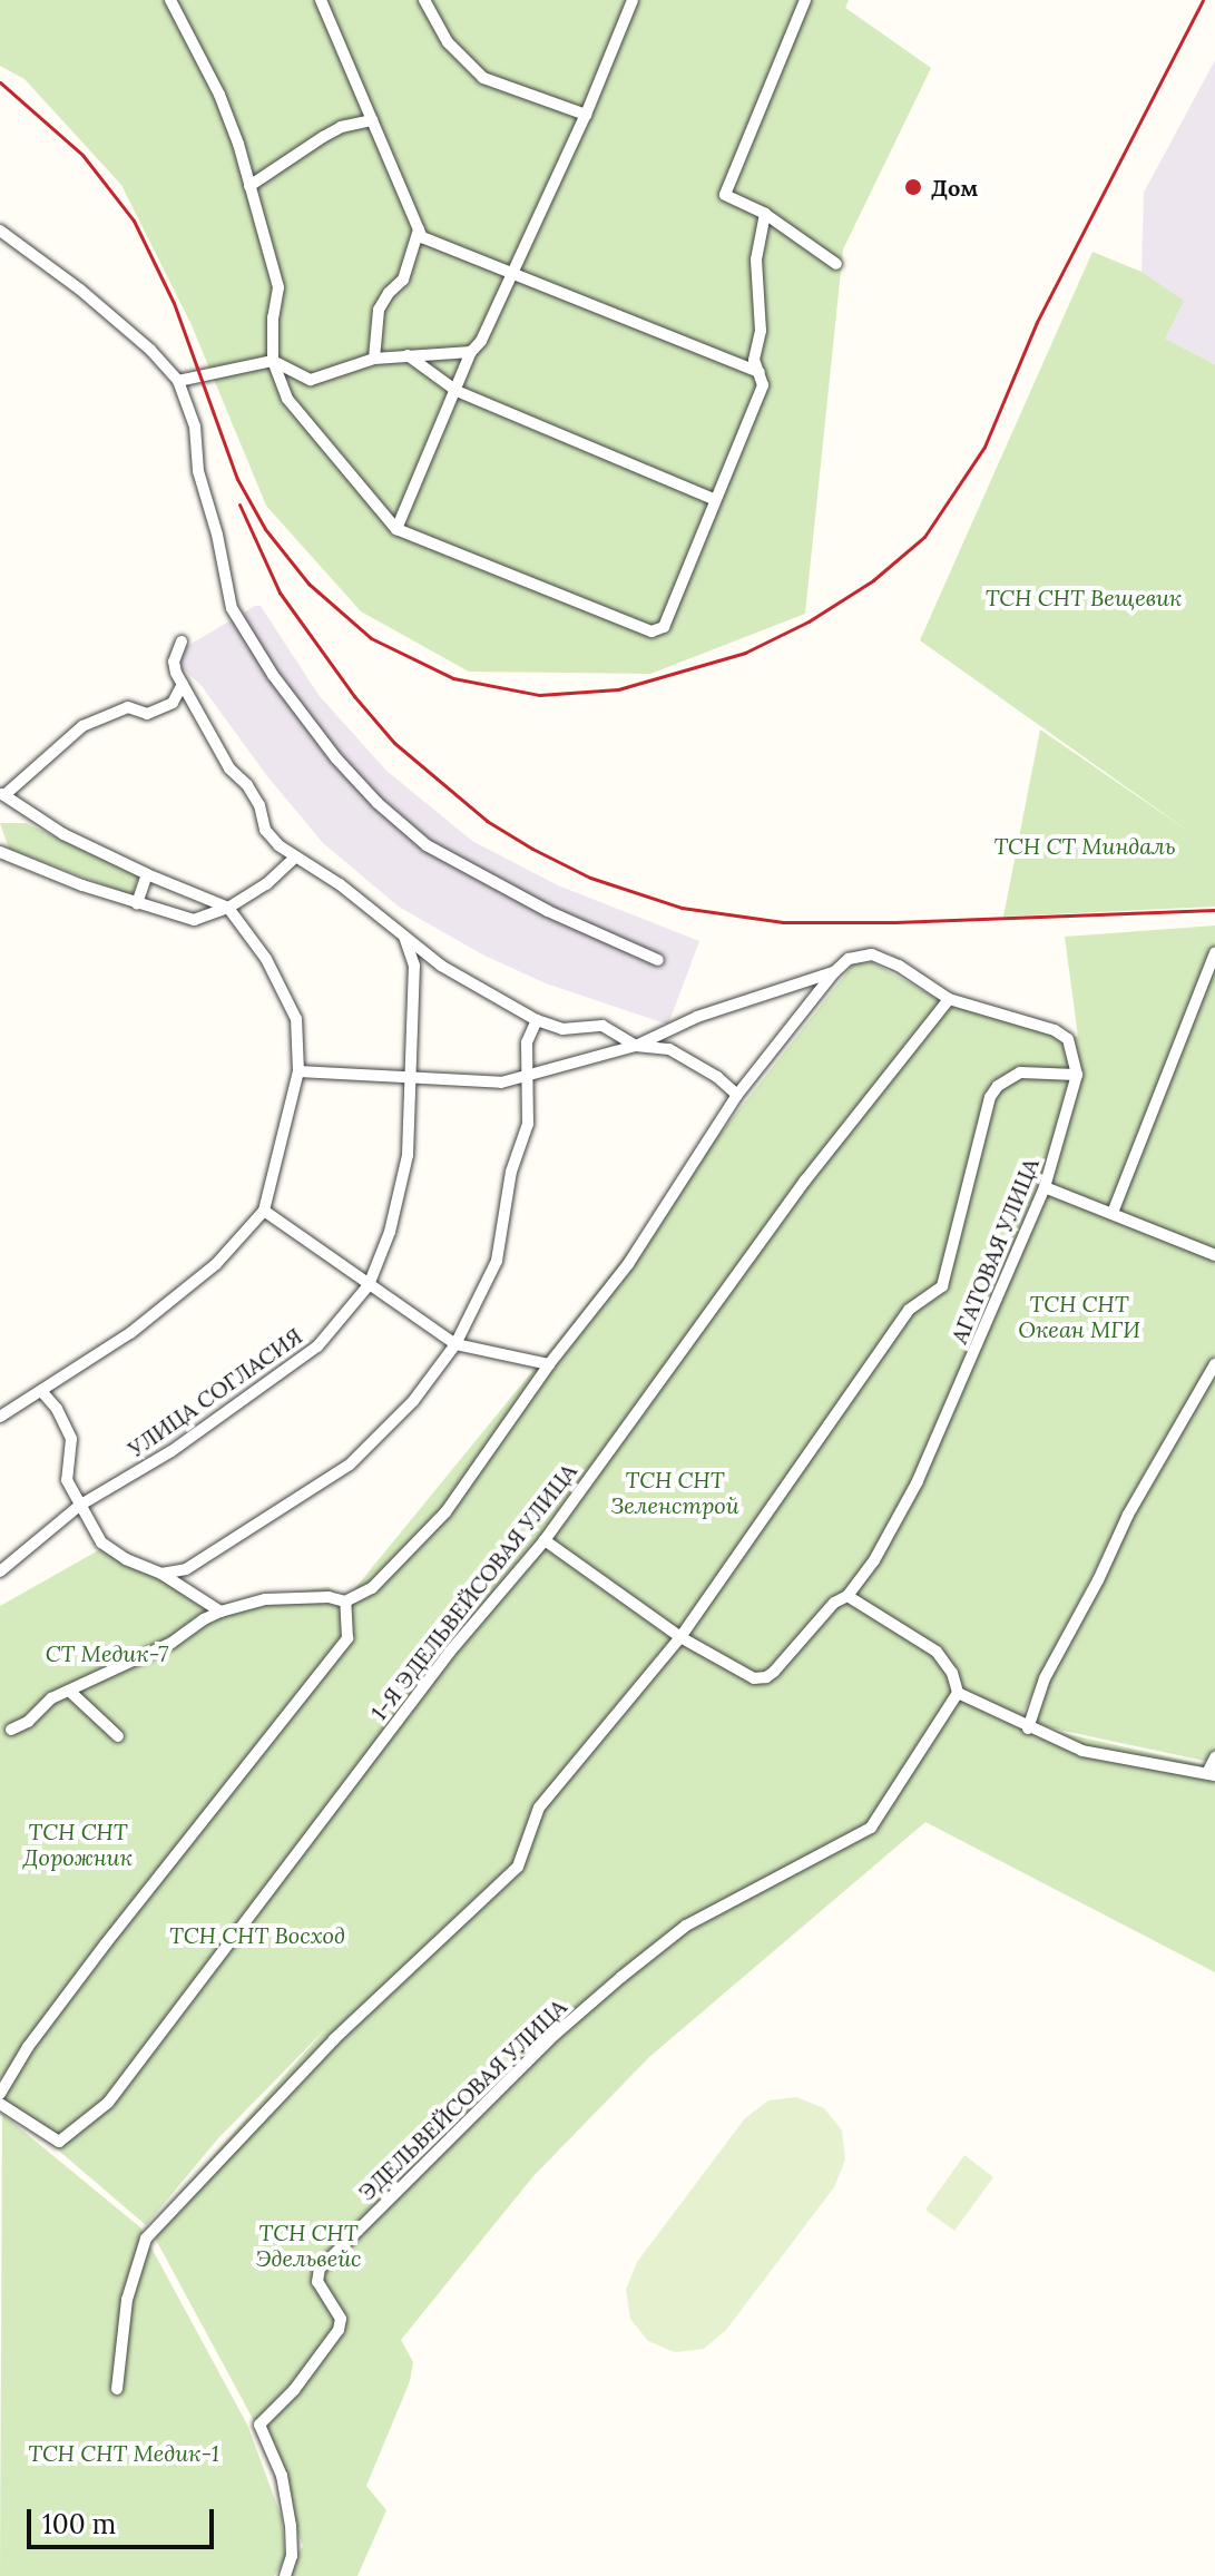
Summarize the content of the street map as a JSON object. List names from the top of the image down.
{
  "streets": {
    "street": [
      "АГАТОВАЯ УЛИЦА",
      "УЛИЦА СОГЛАСИЯ",
      "1-Я ЭДЕЛЬВЕЙСОВАЯ УЛИЦА",
      "ЭДЕЛЬВЕЙСОВАЯ УЛИЦА"
    ]
  },
  "crossings": [
    ["АГАТОВАЯ УЛИЦА", "1-Я ЭДЕЛЬВЕЙСОВАЯ УЛИЦА"]
  ],
  "parks": [
    "ТСН СНТ Вещевик",
    "ТСН СТ Миндаль",
    "ТСН СНТ Океан МГИ",
    "ТСН СНТ Зеленстрой",
    "СТ Медик-7",
    "ТСН СНТ Дорожник",
    "ТСН СНТ Восход",
    "ТСН СНТ Эдельвейс",
    "ТСН СНТ Медик-1"
  ],
  "places": ["Дом"],
  "scale_bar": "100 m"
}
